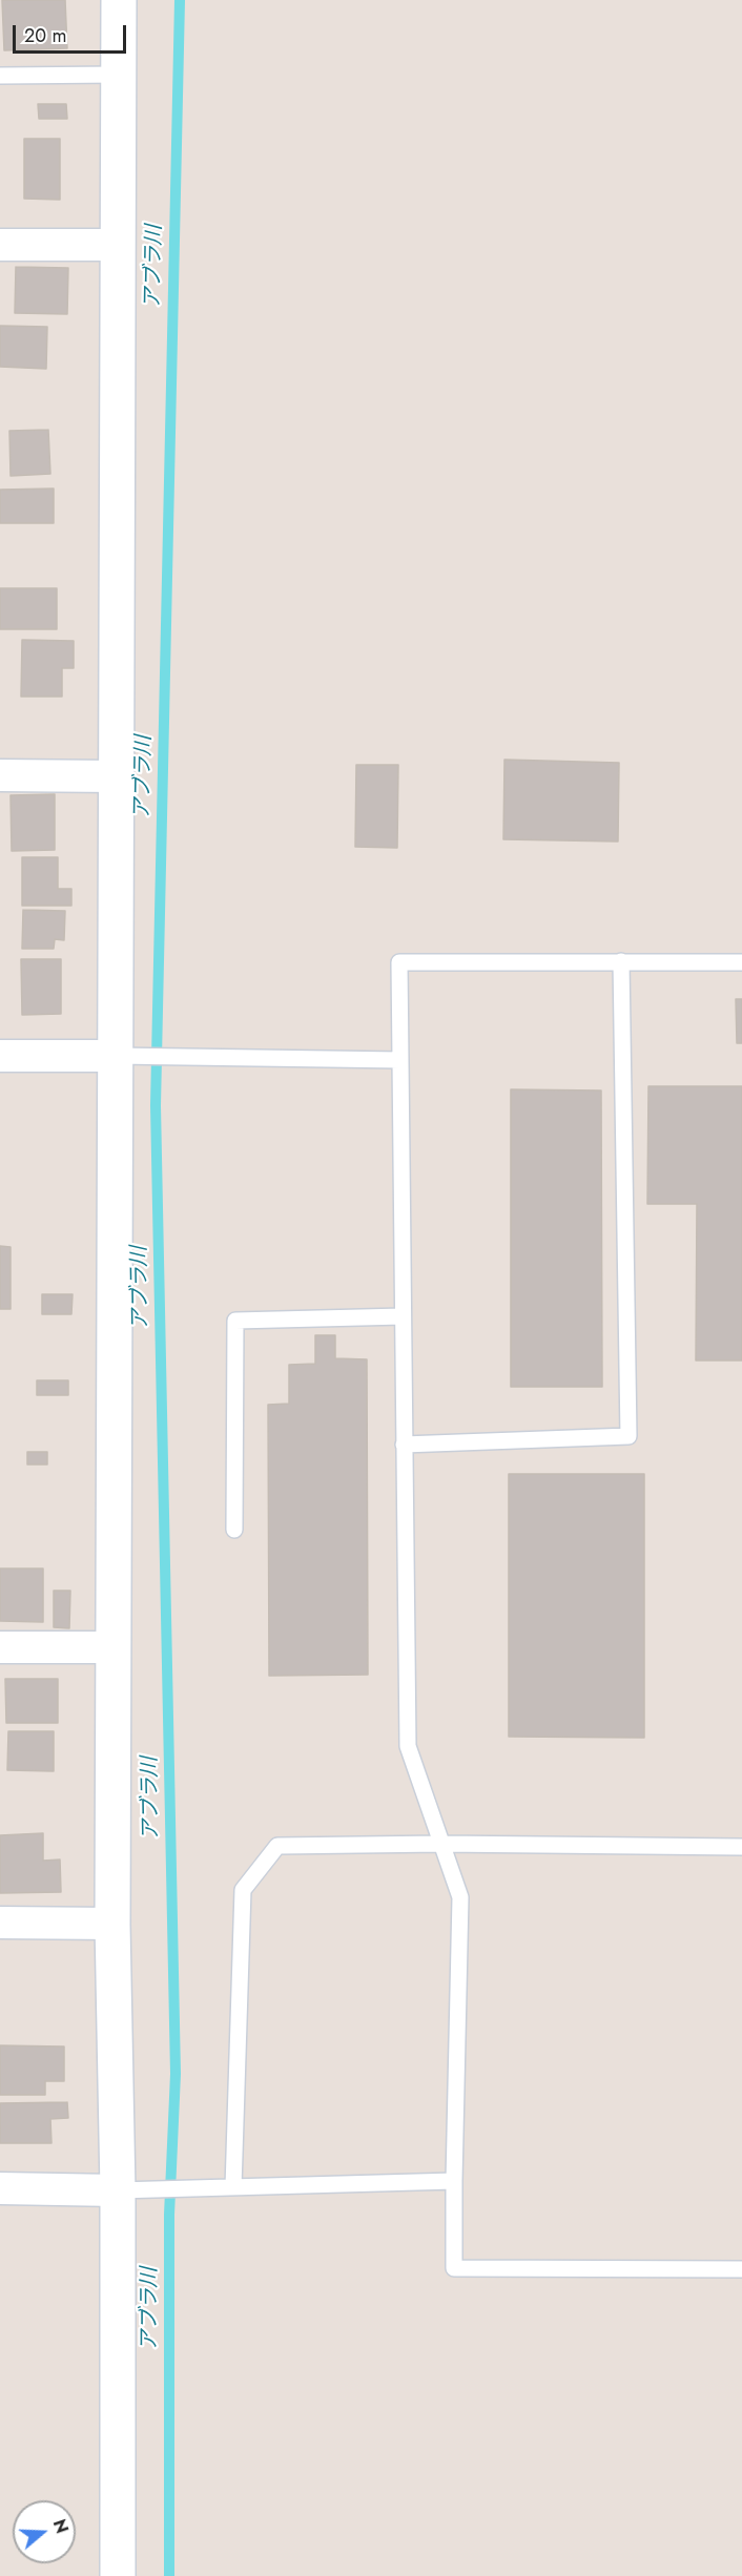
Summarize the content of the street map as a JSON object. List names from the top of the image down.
{
  "water": ["アブラ川"],
  "scale_bar": "20 m",
  "north": "right"
}
